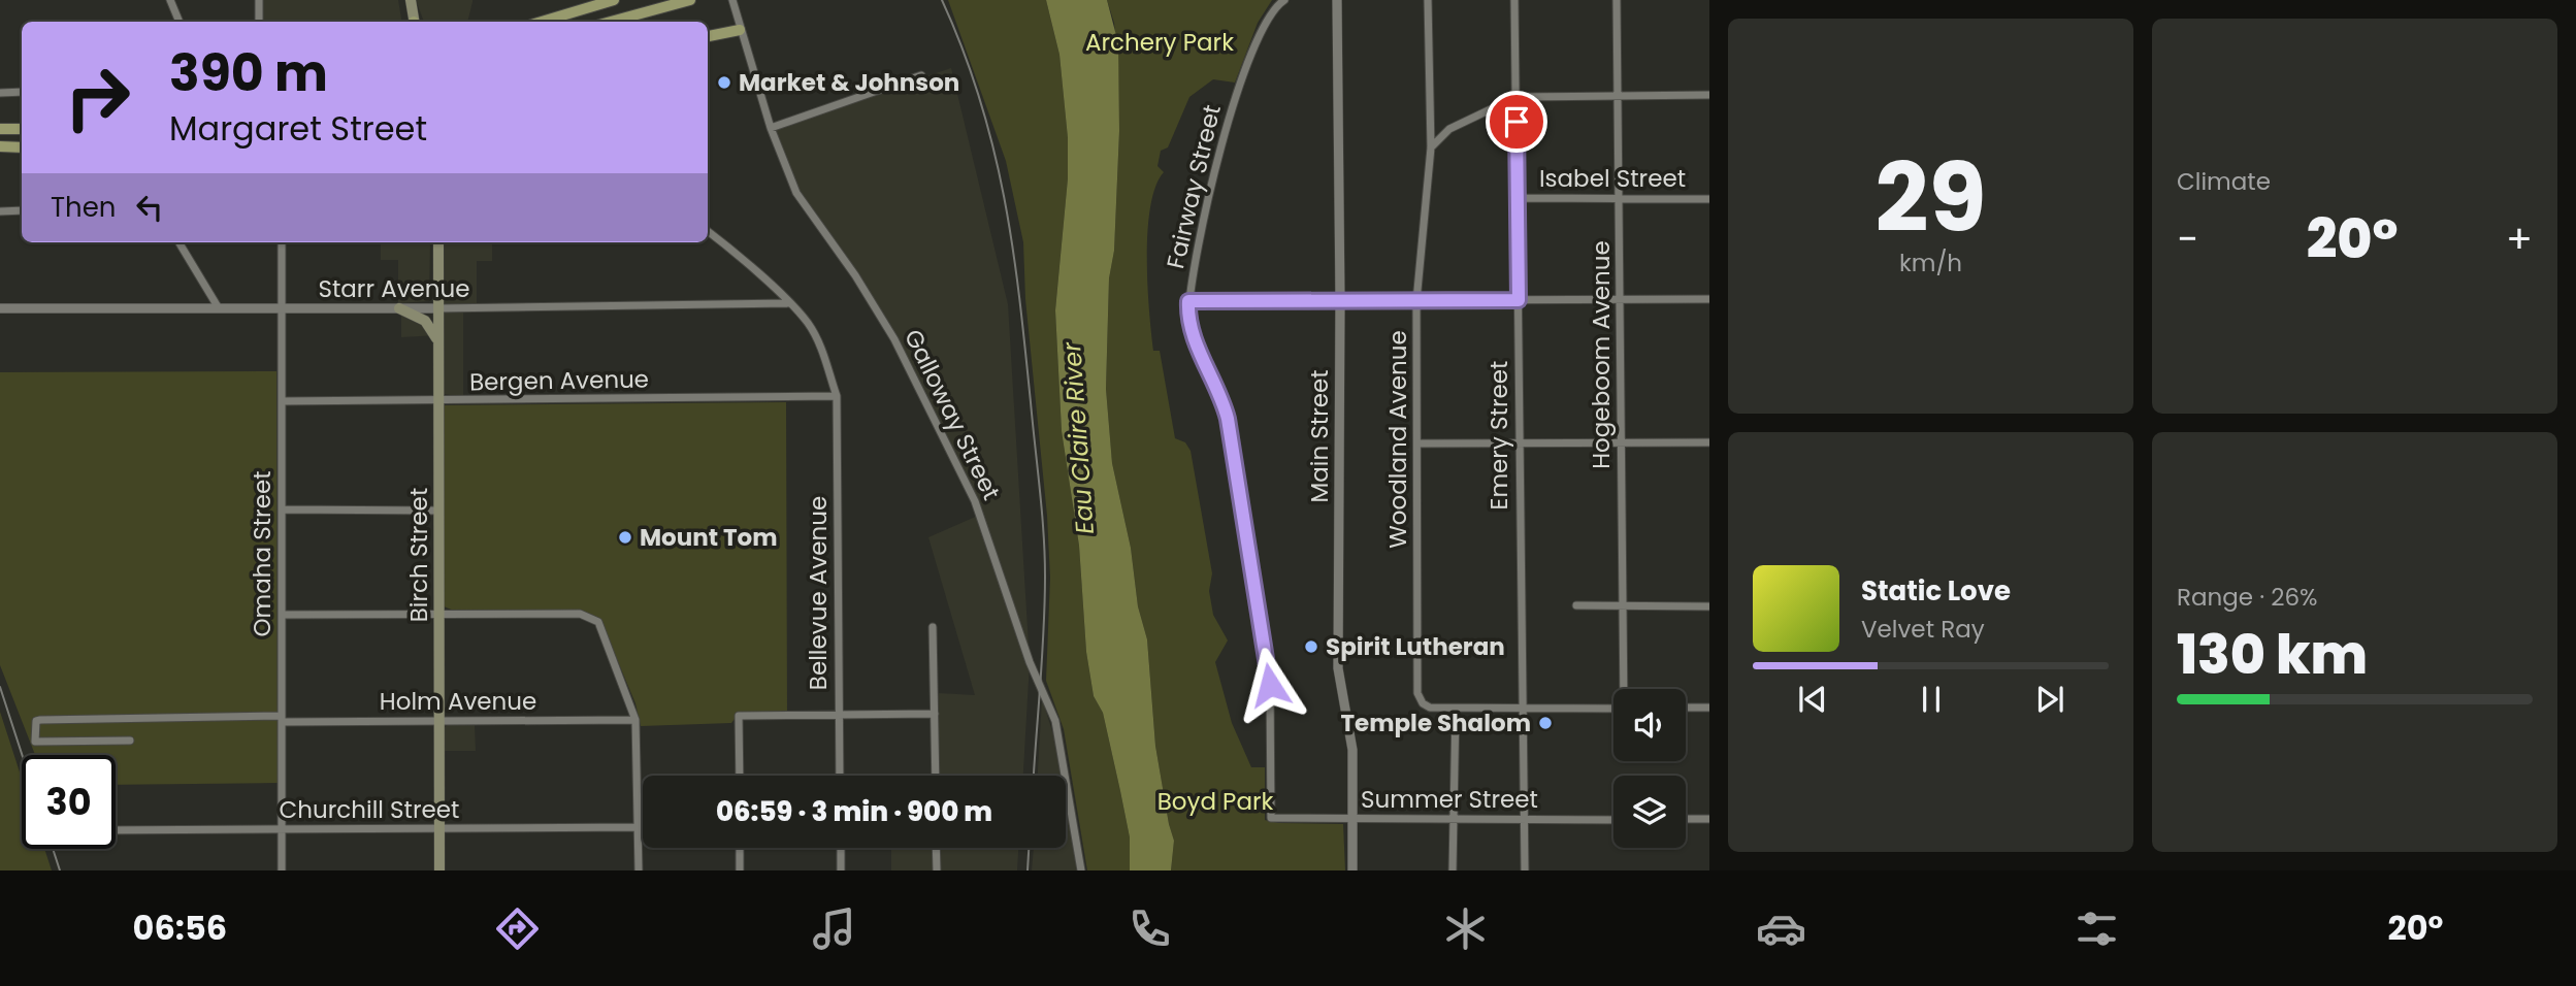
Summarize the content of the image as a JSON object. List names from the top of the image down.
{
  "streets": {
    "main road": ["Birch Street"],
    "street": [
      "Isabel Street",
      "Fairway Street",
      "Starr Avenue",
      "Hogeboom Avenue",
      "Bergen Avenue",
      "Galloway Street",
      "Emery Street",
      "Main Street",
      "Woodland Avenue",
      "Omaha Street",
      "Bellevue Avenue",
      "Holm Avenue",
      "Summer Street",
      "Churchill Street"
    ]
  },
  "crossings": [
    ["Isabel Street", "Hogeboom Avenue"],
    ["Isabel Street", "Emery Street"],
    ["Fairway Street", "Summer Street"],
    ["Starr Avenue", "Omaha Street"],
    ["Starr Avenue", "Birch Street"],
    ["Starr Avenue", "Bellevue Avenue"],
    ["Bergen Avenue", "Omaha Street"],
    ["Bergen Avenue", "Birch Street"],
    ["Bergen Avenue", "Bellevue Avenue"],
    ["Emery Street", "Summer Street"],
    ["Main Street", "Summer Street"],
    ["Omaha Street", "Holm Avenue"],
    ["Omaha Street", "Churchill Street"],
    ["Birch Street", "Holm Avenue"],
    ["Birch Street", "Churchill Street"]
  ],
  "water": ["Eau Claire River"],
  "parks": ["Archery Park", "Boyd Park"],
  "places": [
    "Market & Johnson",
    "Mount Tom",
    "Spirit Lutheran",
    "Temple Shalom"
  ],
  "page": {
    "tile": [
      ["29", "km/h"],
      "Climate",
      ["Range · 26%", "130 km"]
    ],
    "turn": ["390 m", "Margaret Street"],
    "then": "Then",
    "heat": ["−", "20°", "+"],
    "song": ["Static Love", "Velvet Ray"],
    "limit": "30",
    "trip": "06:59 · 3 min · 900 m",
    "tabs": ["06:56", "20°"]
  }
}
